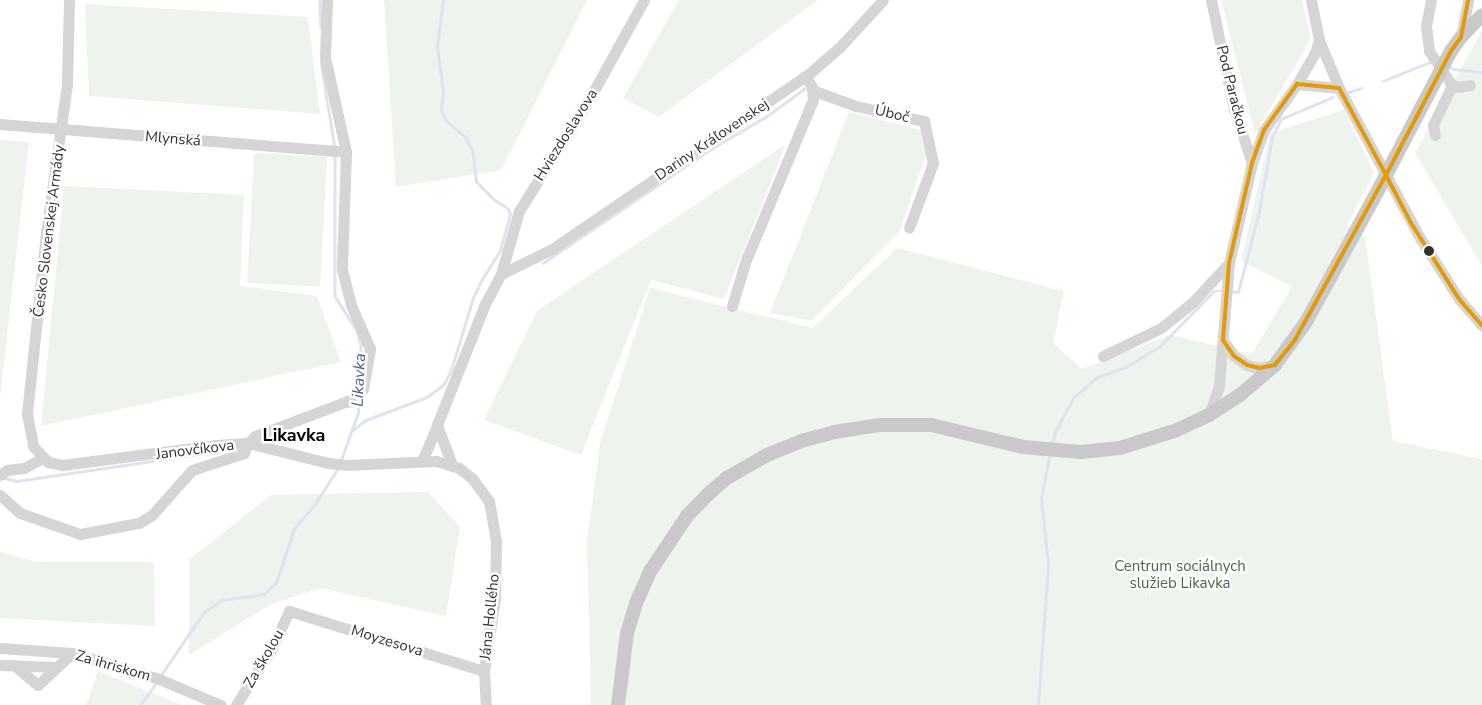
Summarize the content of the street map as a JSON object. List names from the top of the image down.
{
  "streets": {
    "street": [
      "Pod Paračkou",
      "Úboč",
      "Hviezdoslavova",
      "Mlynská",
      "Dariny Kráľovenskej",
      "Česko Slovenskej Armády",
      "Janovčíkova",
      "Jána Hollého",
      "Moyzesova",
      "Za školou",
      "Za ihriskom"
    ]
  },
  "crossings": [
    ["Hviezdoslavova", "Dariny Kráľovenskej"],
    ["Mlynská", "Česko Slovenskej Armády"],
    ["Česko Slovenskej Armády", "Janovčíkova"],
    ["Janovčíkova", "Jána Hollého"],
    ["Jána Hollého", "Moyzesova"],
    ["Moyzesova", "Za školou"]
  ],
  "districts": ["Likavka"],
  "water": ["Likavka"],
  "parks": ["Centrum sociálnych služieb Likavka"]
}
